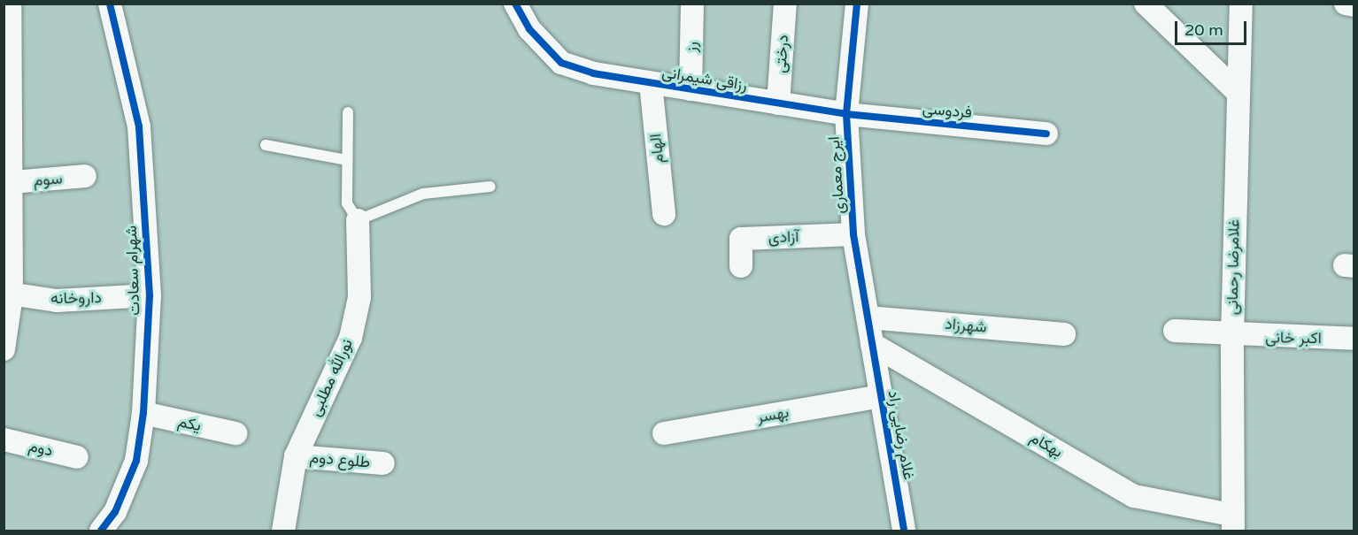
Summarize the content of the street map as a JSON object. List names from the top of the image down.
{
  "streets": {
    "street": [
      "رز",
      "درختی",
      "رزاقی شیمرانی",
      "فردوسی",
      "الهام",
      "ایرج معماری",
      "سوم",
      "آزادی",
      "غلامرضا رحمانی",
      "شهرام سعادت",
      "داروخانه",
      "شهرزاد",
      "اکبر خانی",
      "نورالله مطلبی",
      "بهسر",
      "یکم",
      "غلام رضایی راد",
      "بهکام",
      "دوم",
      "طلوع دوم"
    ]
  },
  "crossings": [
    ["رز", "رزاقی شیمرانی"],
    ["درختی", "رزاقی شیمرانی"],
    ["رزاقی شیمرانی", "فردوسی"],
    ["رزاقی شیمرانی", "الهام"],
    ["رزاقی شیمرانی", "ایرج معماری"],
    ["فردوسی", "ایرج معماری"],
    ["ایرج معماری", "آزادی"],
    ["ایرج معماری", "شهرزاد"],
    ["ایرج معماری", "غلام رضایی راد"],
    ["ایرج معماری", "بهکام"],
    ["غلامرضا رحمانی", "اکبر خانی"],
    ["غلامرضا رحمانی", "بهکام"],
    ["شهرام سعادت", "داروخانه"],
    ["شهرام سعادت", "یکم"],
    ["نورالله مطلبی", "طلوع دوم"],
    ["بهسر", "غلام رضایی راد"],
    ["غلام رضایی راد", "بهکام"]
  ],
  "scale_bar": "20 m"
}
